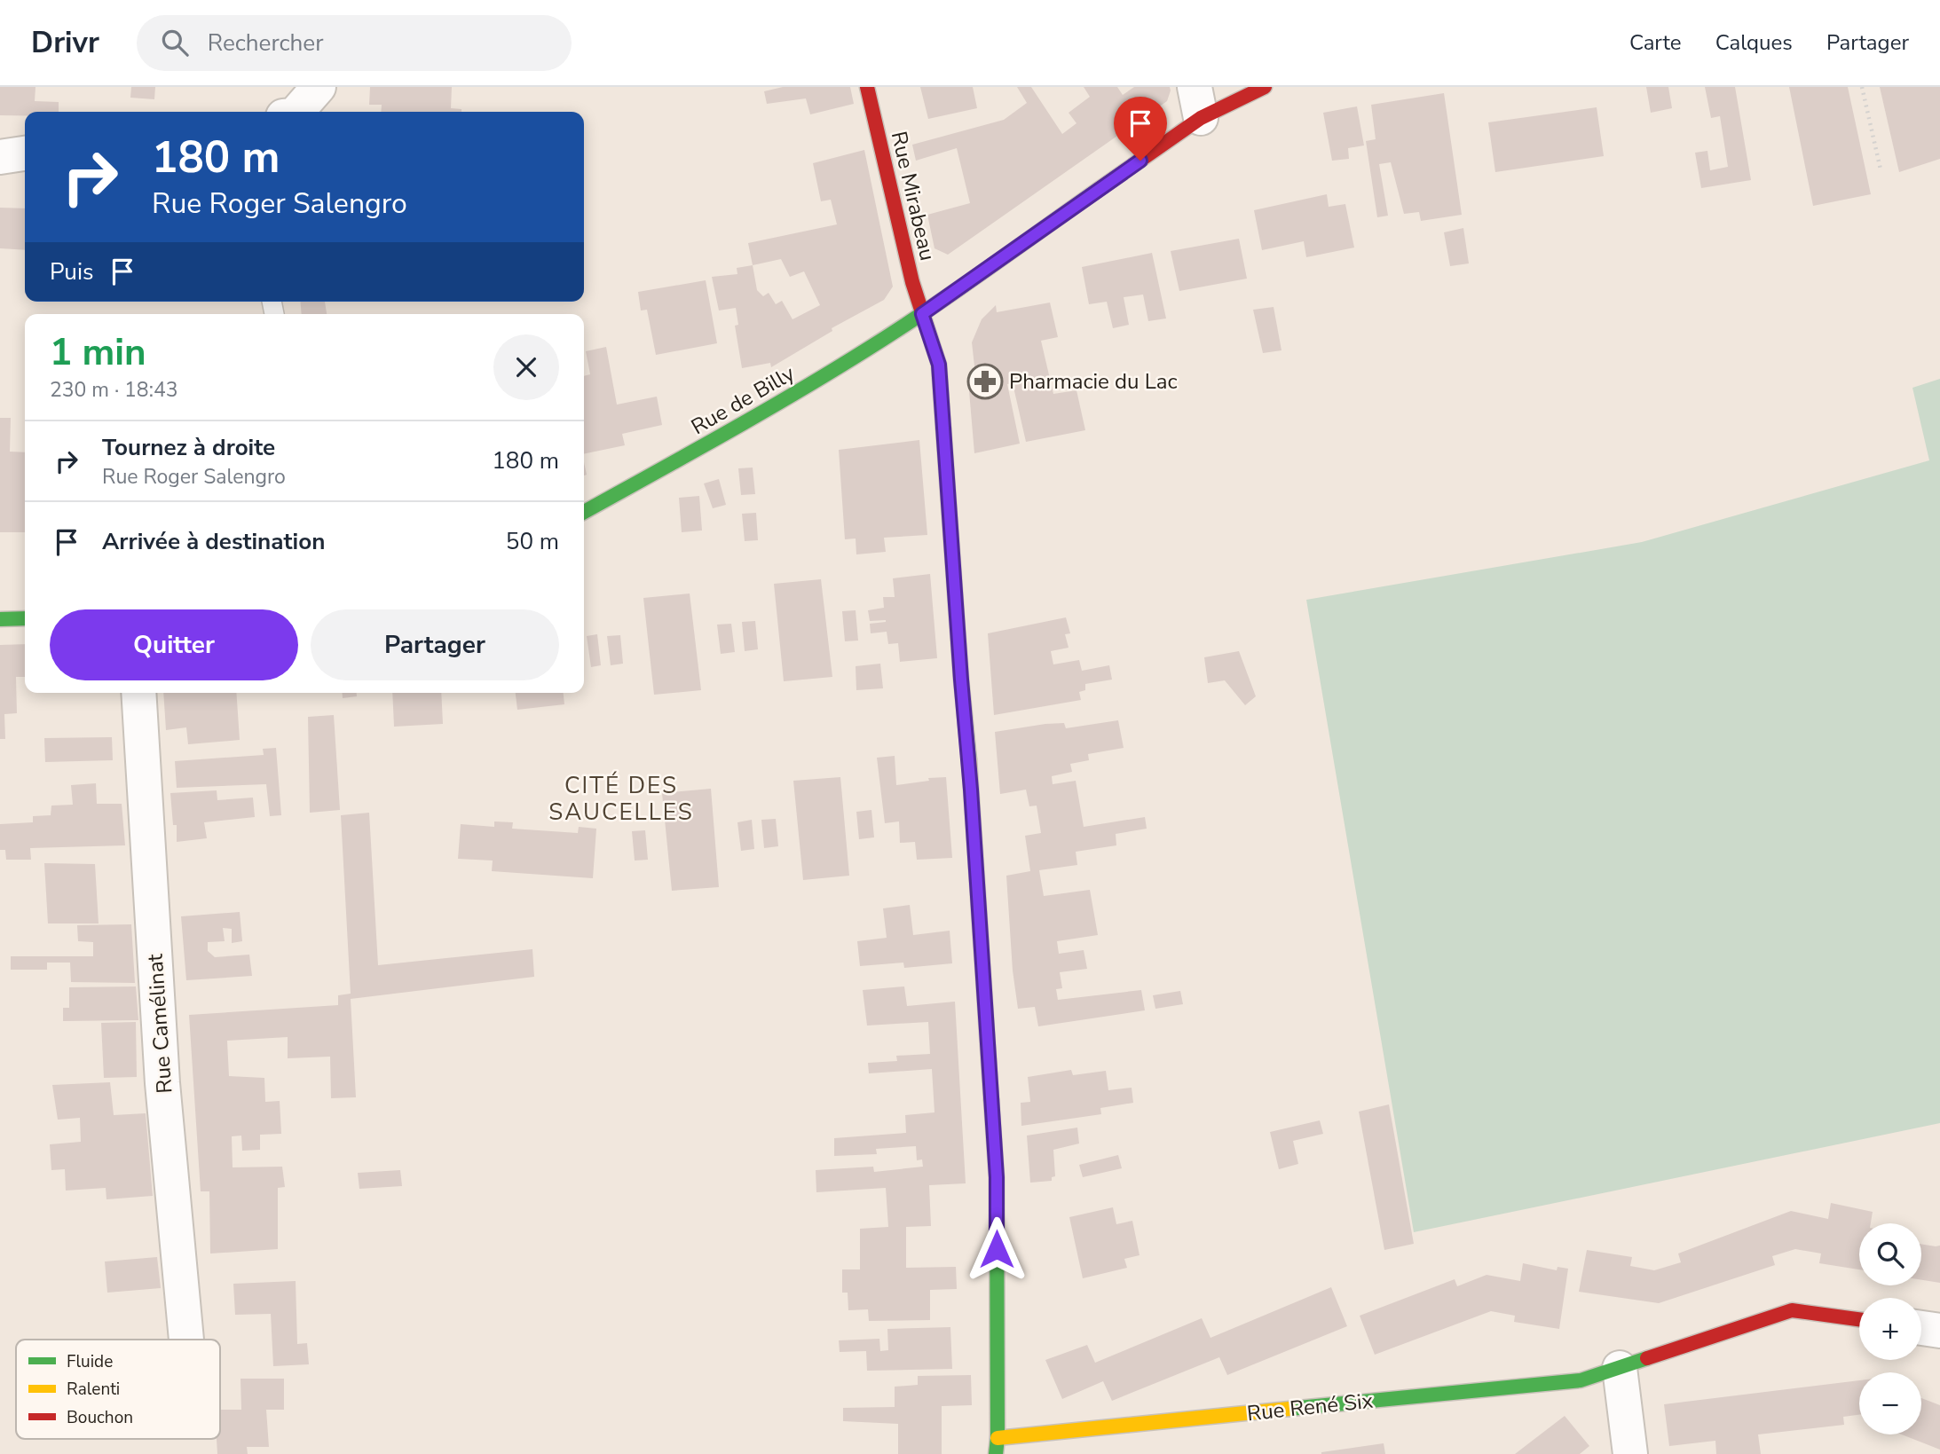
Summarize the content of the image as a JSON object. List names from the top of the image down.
{
  "streets": {
    "street": [
      "Rue Mirabeau",
      "Rue de Billy",
      "Rue Camélinat",
      "Rue René Six"
    ]
  },
  "crossings": [
    ["Rue Mirabeau", "Rue de Billy"],
    ["Rue Mirabeau", "Rue René Six"]
  ],
  "districts": ["CITÉ DES SAUCELLES"],
  "places": {
    "pharmacy": ["Pharmacie du Lac"]
  },
  "legend": ["Fluide", "Ralenti", "Bouchon"],
  "page": {
    "header": "Drivr",
    "search": "Rechercher",
    "nav": ["Carte", "Calques", "Partager"],
    "turn": ["180 m", "Rue Roger Salengro"],
    "then": "Puis",
    "heading": ["1 min", "230 m · 18:43"],
    "list": [
      {
        "name": "Tournez à droite",
        "note": "Rue Roger Salengro",
        "value": "180 m"
      },
      {
        "name": "Arrivée à destination",
        "value": "50 m"
      }
    ],
    "buttons": ["Quitter", "Partager"],
    "map_buttons": ["+", "−"]
  }
}
